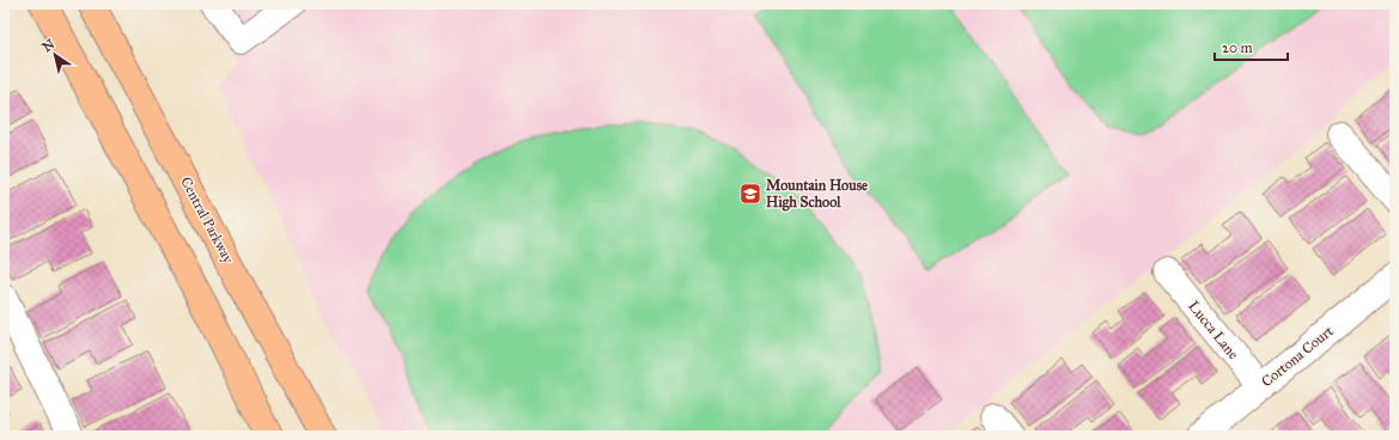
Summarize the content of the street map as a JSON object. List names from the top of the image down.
{
  "streets": {
    "main road": ["Central Parkway"],
    "street": ["Lucca Lane", "Cortona Court"]
  },
  "crossings": [
    ["Lucca Lane", "Cortona Court"]
  ],
  "places": {
    "school or university": ["Mountain House High School"]
  },
  "scale_bar": "20 m",
  "north": "top left"
}
